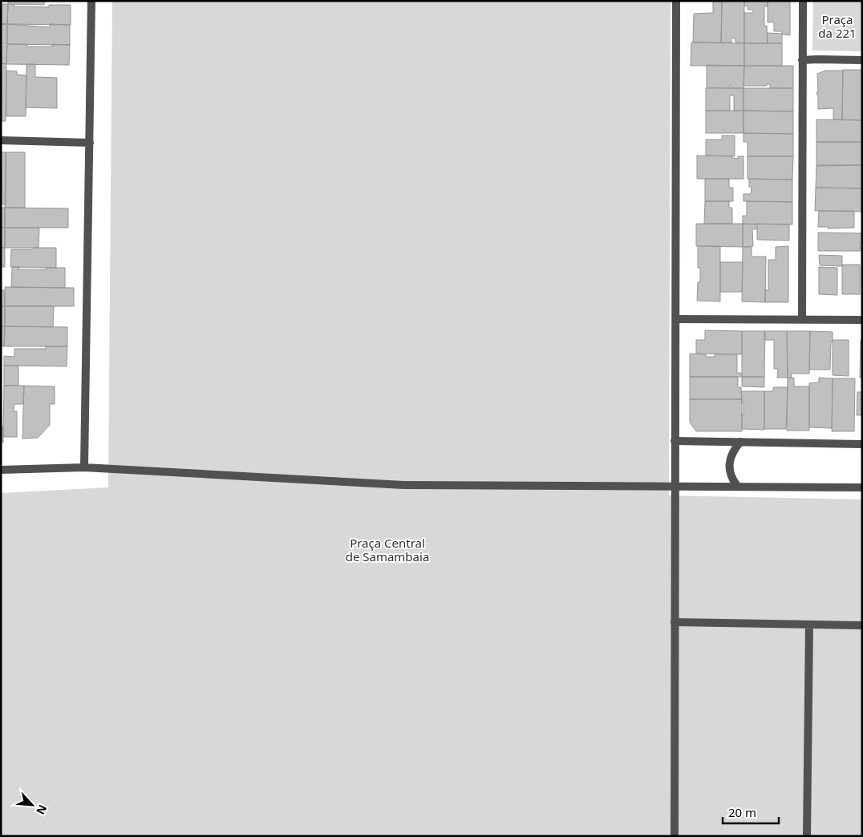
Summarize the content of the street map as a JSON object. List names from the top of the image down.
{
  "parks": ["Praça da 221", "Praça Central de Samambaia"],
  "scale_bar": "20 m",
  "north": "bottom right"
}
